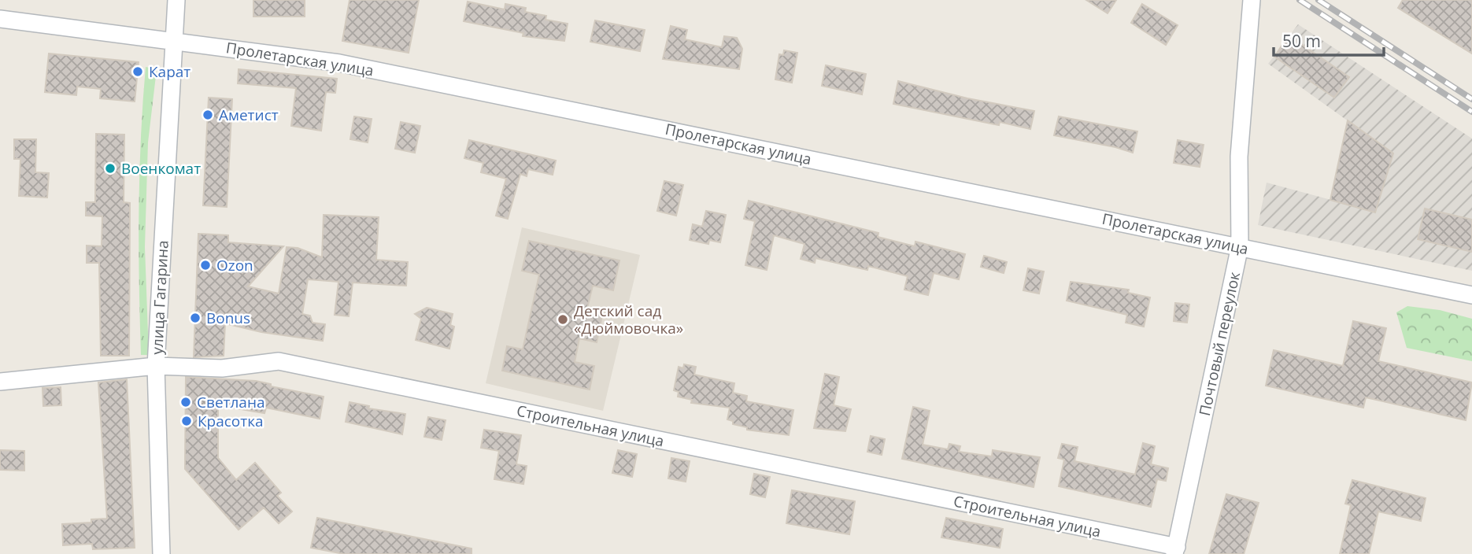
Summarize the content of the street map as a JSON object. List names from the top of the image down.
{
  "streets": {
    "street": [
      "Пролетарская улица",
      "улица Гагарина",
      "Почтовый переулок",
      "Строительная улица"
    ]
  },
  "crossings": [
    ["Пролетарская улица", "улица Гагарина"],
    ["Пролетарская улица", "Почтовый переулок"],
    ["улица Гагарина", "Строительная улица"],
    ["Почтовый переулок", "Строительная улица"]
  ],
  "places": [
    "Карат",
    "Аметист",
    "Военкомат",
    "Ozon",
    "Bonus",
    "Детский сад «Дюймовочка»",
    "Светлана",
    "Красотка"
  ],
  "scale_bar": "50 m"
}
